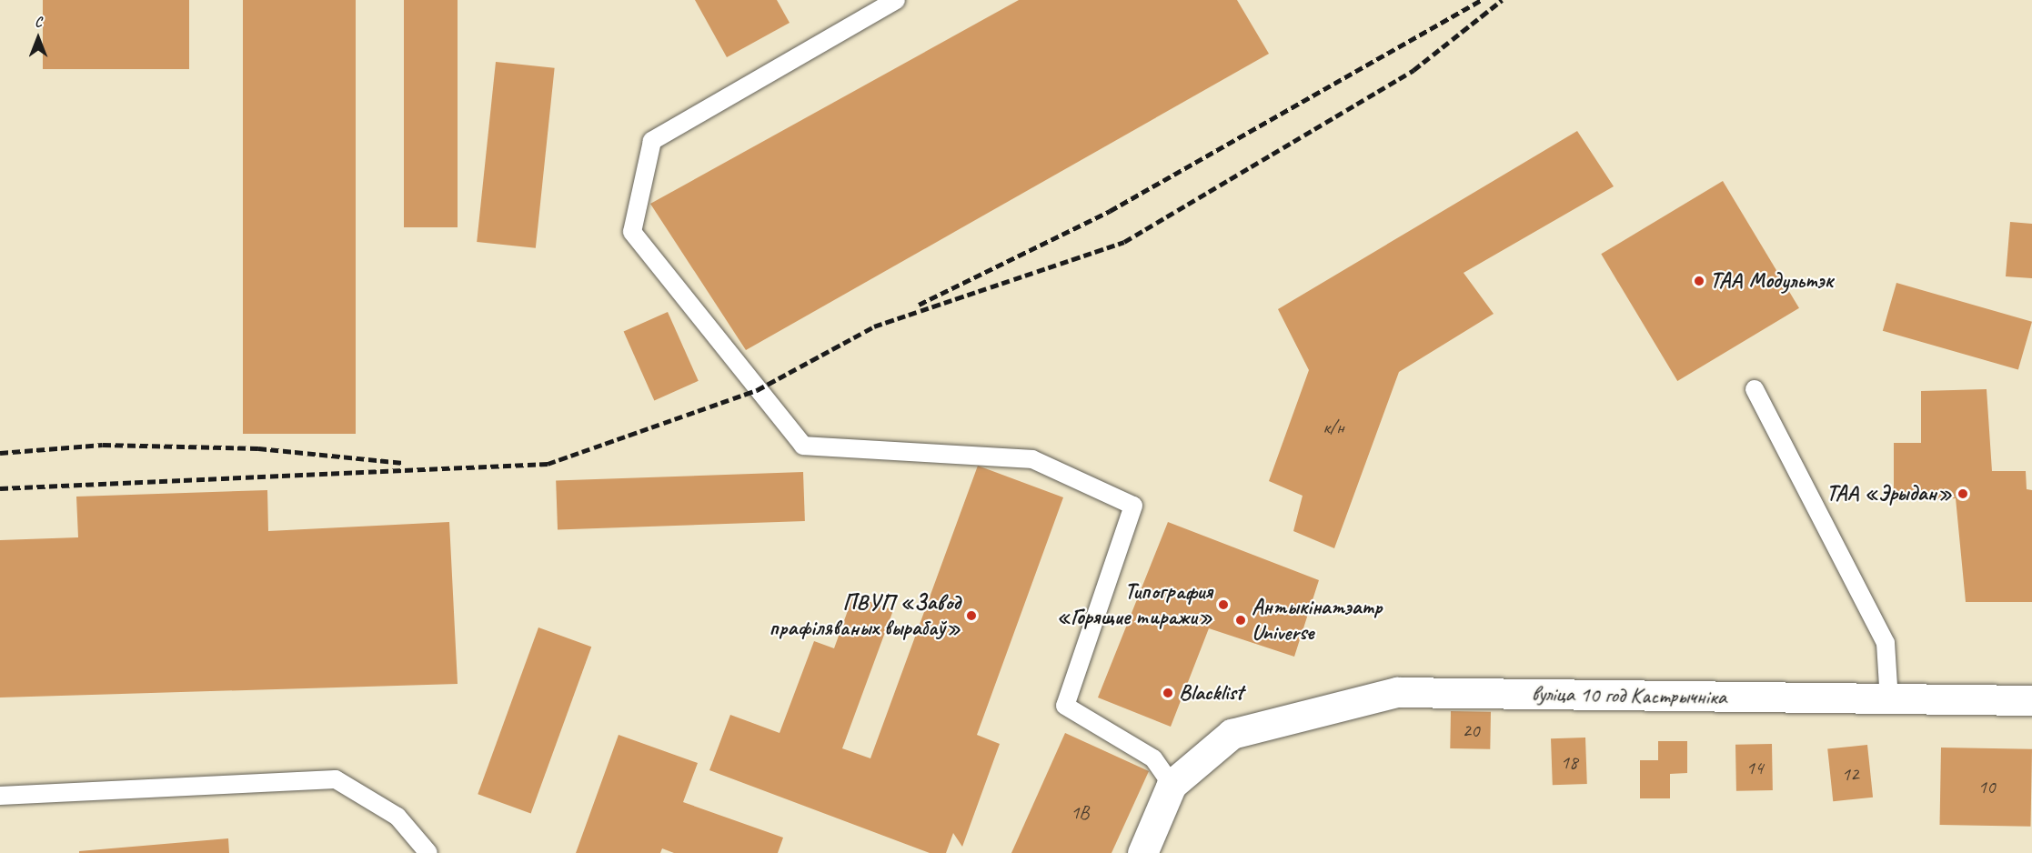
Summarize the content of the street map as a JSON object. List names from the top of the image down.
{
  "streets": {
    "street": ["вуліца 10 год Кастрычніка"]
  },
  "places": [
    "ТАА Модультэк",
    "ТАА «Эрыдан»",
    "Типография «Горящие тиражи»",
    "ПВУП «Завод прафіляваных вырабаў»",
    "Антыкінатэатр Universe",
    "Blacklist"
  ],
  "house_numbers": [
    "к/н",
    "20",
    "18",
    "14",
    "12",
    "10",
    "1В"
  ],
  "north": "top"
}
